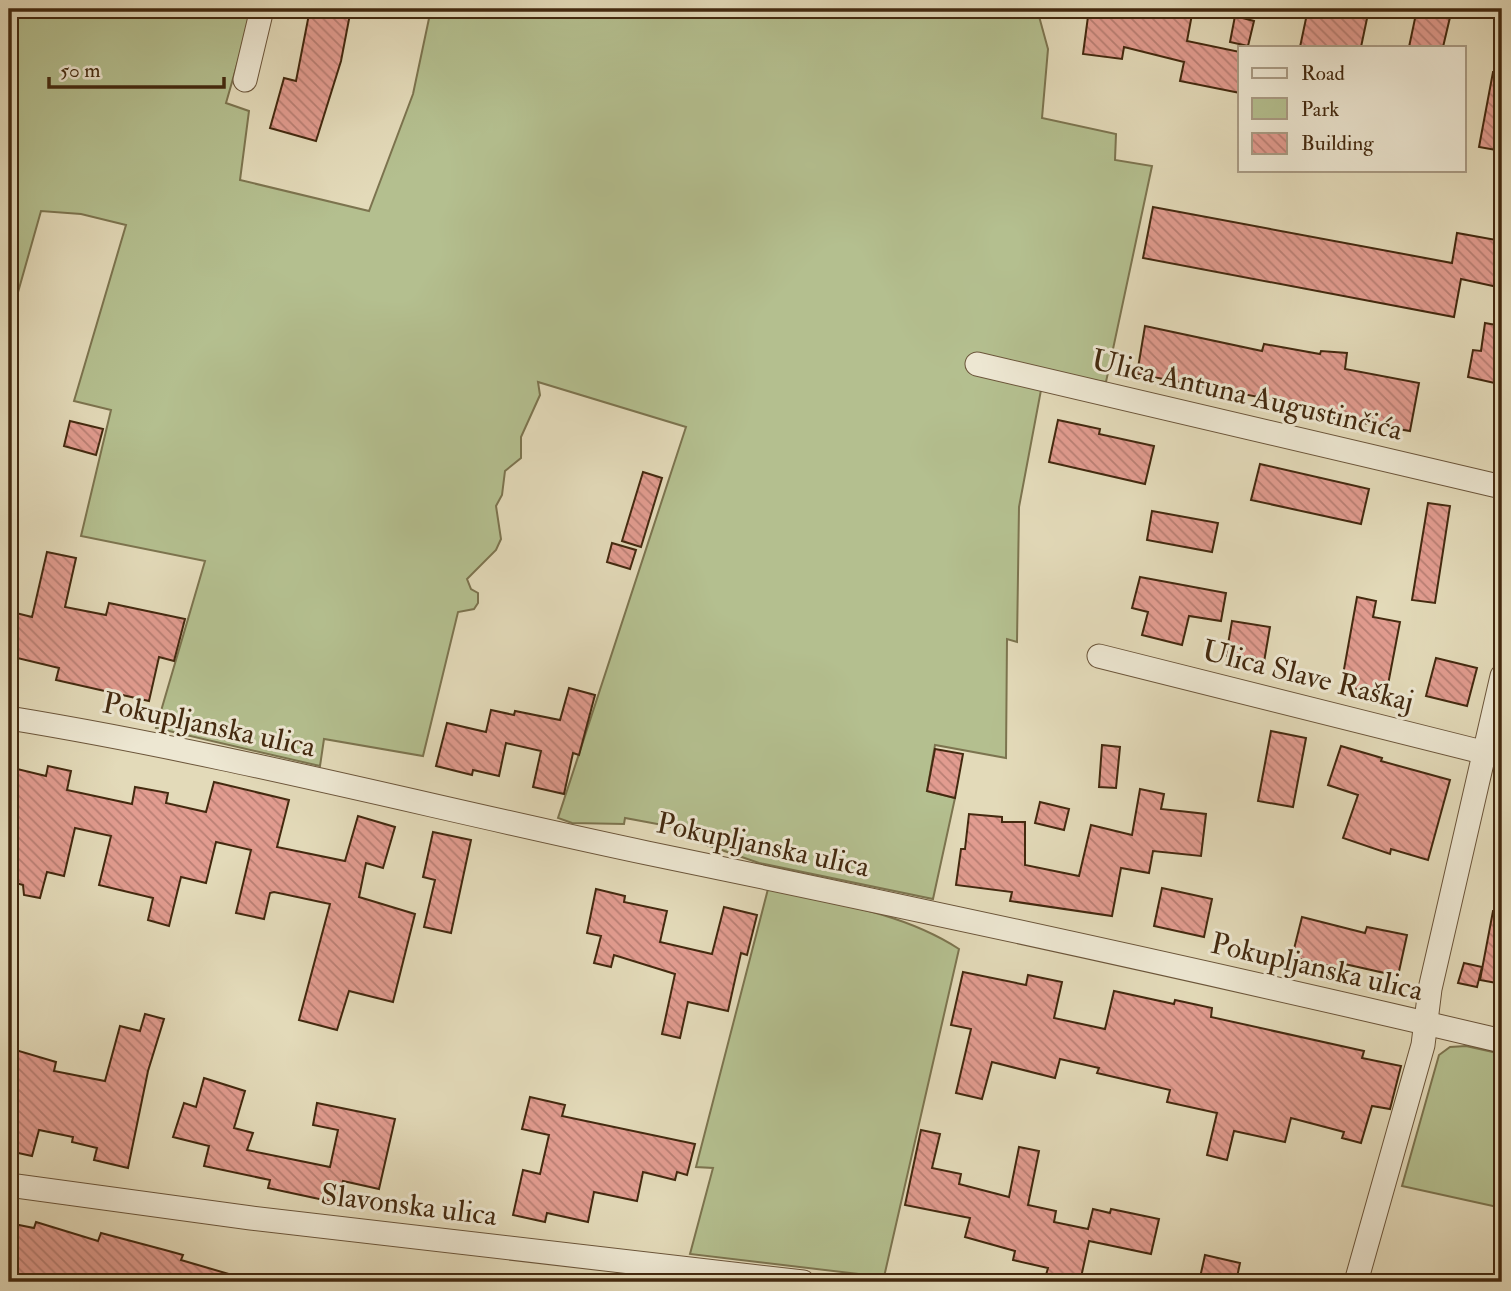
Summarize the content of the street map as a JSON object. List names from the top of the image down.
{
  "streets": {
    "street": [
      "Ulica Antuna Augustinčića",
      "Ulica Slave Raškaj",
      "Pokupljanska ulica",
      "Slavonska ulica"
    ]
  },
  "legend": ["Road", "Park", "Building"],
  "scale_bar": "50 m"
}
